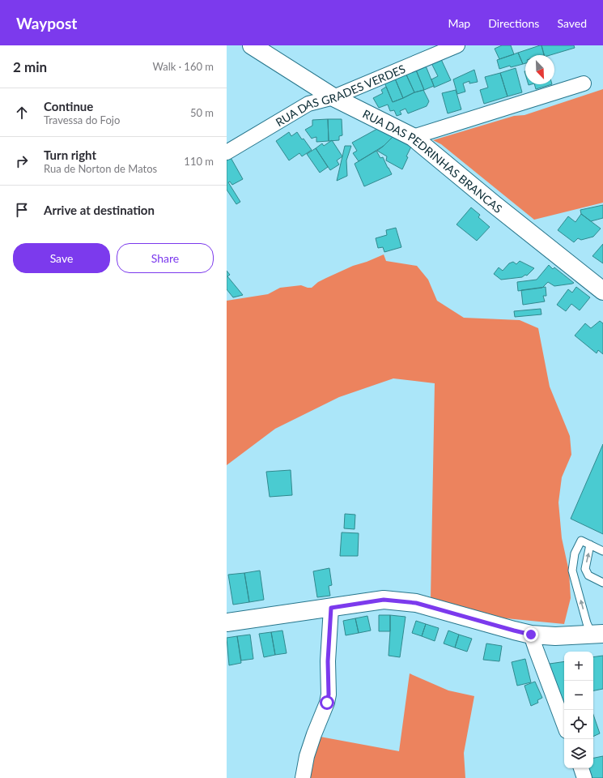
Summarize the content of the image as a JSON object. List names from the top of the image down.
{
  "streets": {
    "street": ["RUA DAS GRADES VERDES", "RUA DAS PEDRINHAS BRANCAS"]
  },
  "crossings": [
    ["RUA DAS GRADES VERDES", "RUA DAS PEDRINHAS BRANCAS"]
  ],
  "north": "bottom right",
  "page": {
    "header": "Waypost",
    "nav": ["Map", "Directions", "Saved"],
    "heading": ["2 min", "Walk · 160 m"],
    "list": [
      ["Continue", "Travessa do Fojo", "50 m"],
      ["Turn right", "Rua de Norton de Matos", "110 m"],
      "Arrive at destination"
    ],
    "buttons": ["Save", "Share"],
    "map_buttons": ["+", "−"]
  }
}
